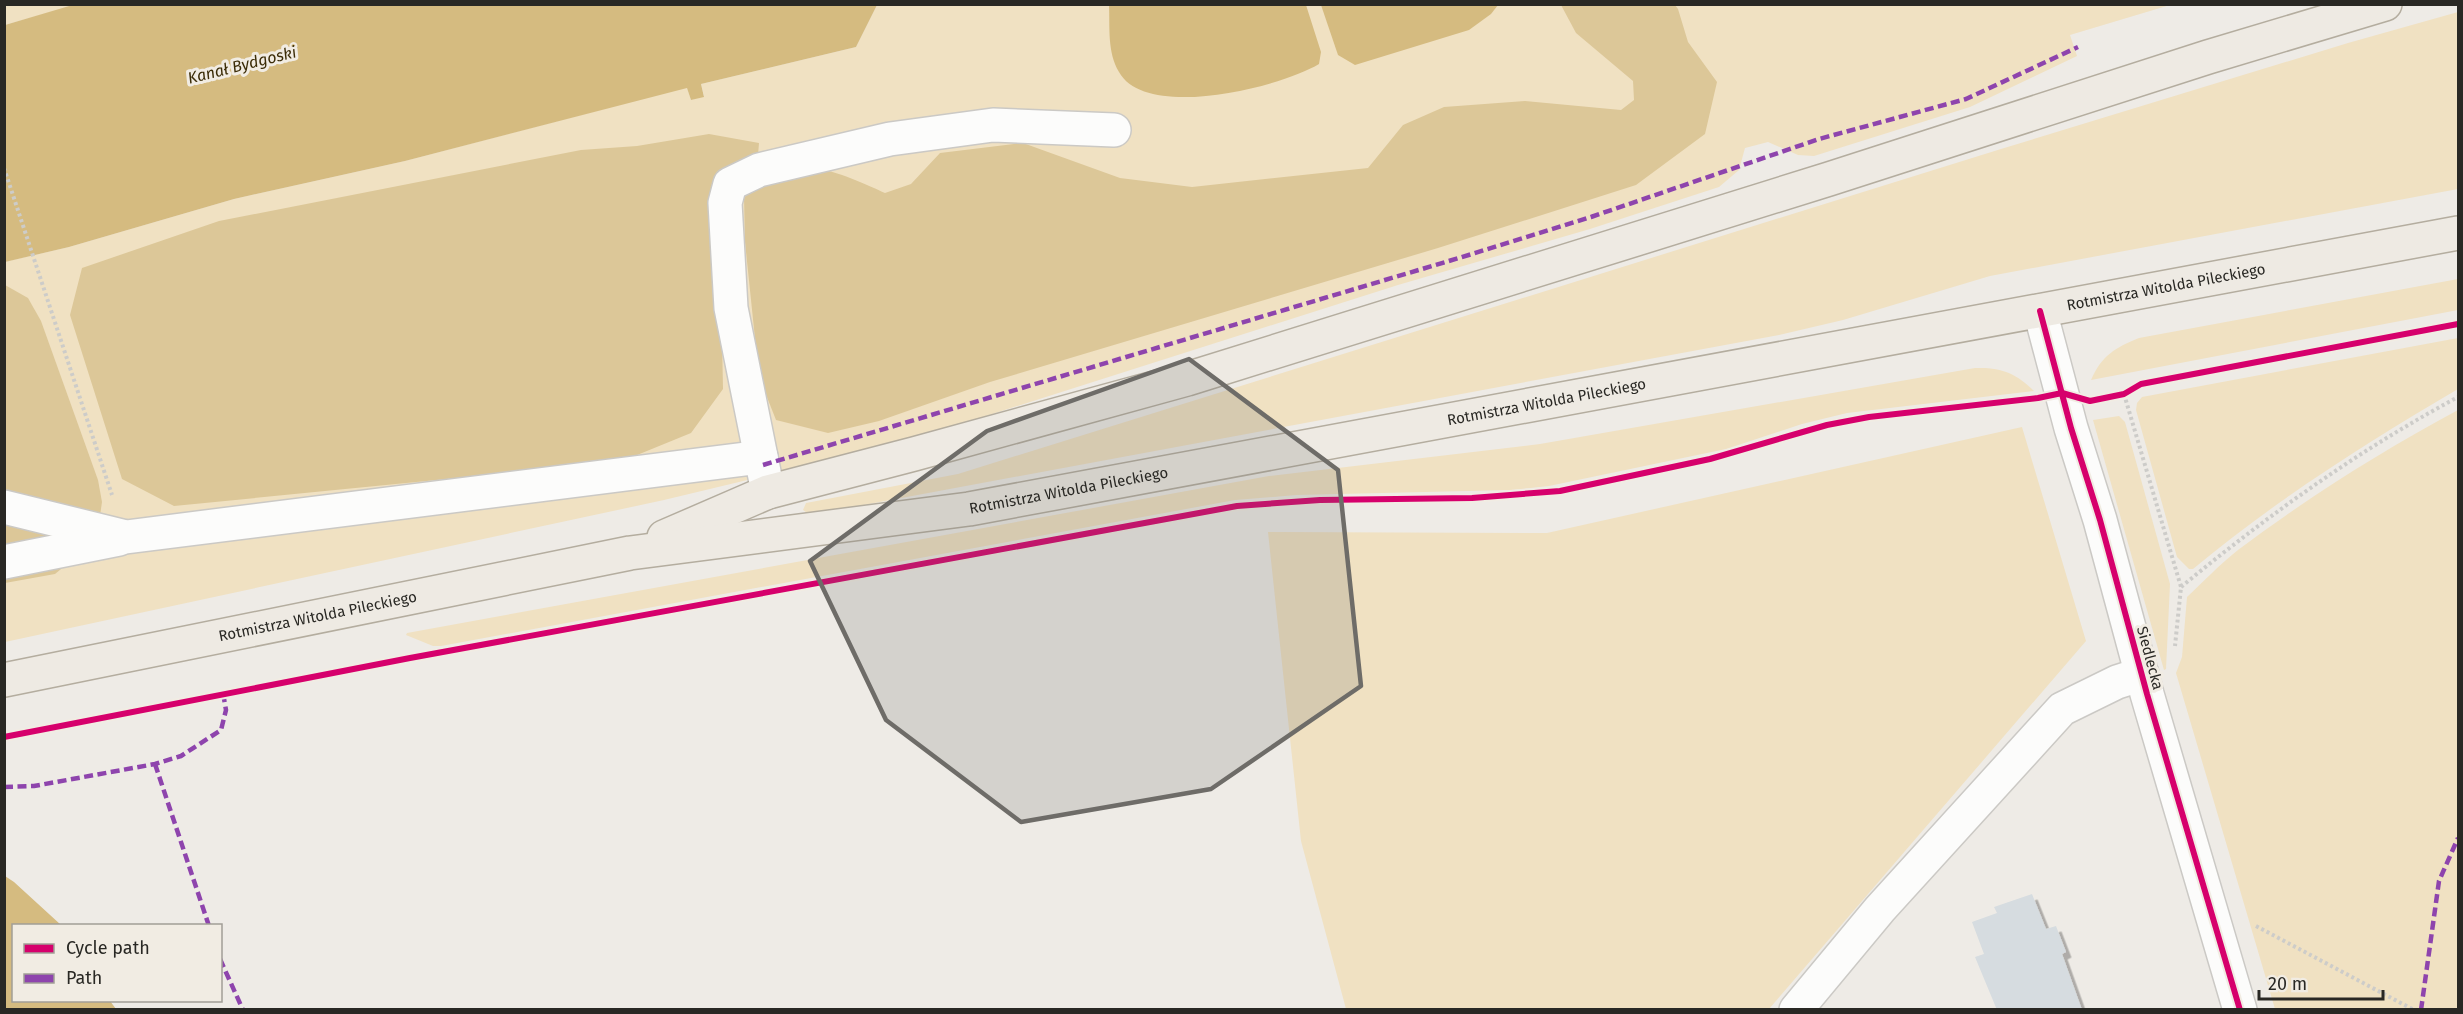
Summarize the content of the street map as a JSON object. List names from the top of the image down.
{
  "streets": {
    "main road": ["Rotmistrza Witolda Pileckiego"],
    "street": ["Siedlecka"]
  },
  "crossings": [
    ["Rotmistrza Witolda Pileckiego", "Siedlecka"]
  ],
  "water": ["Kanał Bydgoski"],
  "legend": ["Cycle path", "Path"],
  "scale_bar": "20 m"
}
